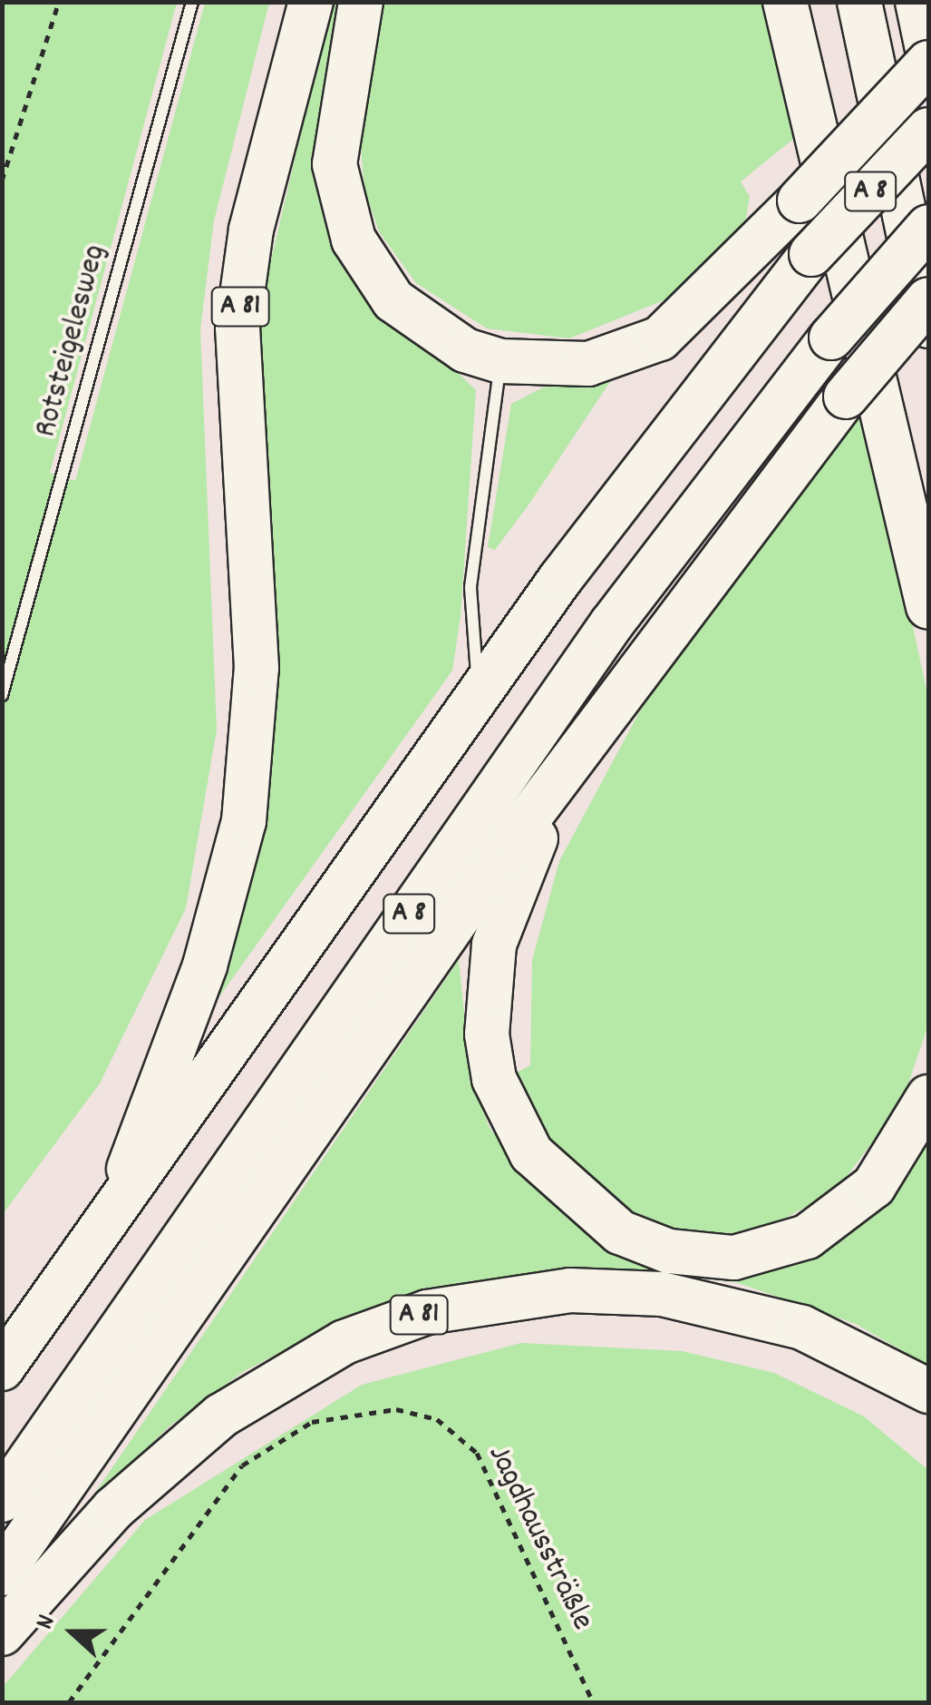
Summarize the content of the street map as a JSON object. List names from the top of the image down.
{
  "streets": {
    "highway": ["A 8", "A 81"],
    "lane": ["Rotsteigelesweg"],
    "path": ["Jagdhaussträßle"]
  },
  "crossings": [
    ["A 8", "A 81"]
  ],
  "north": "left"
}
